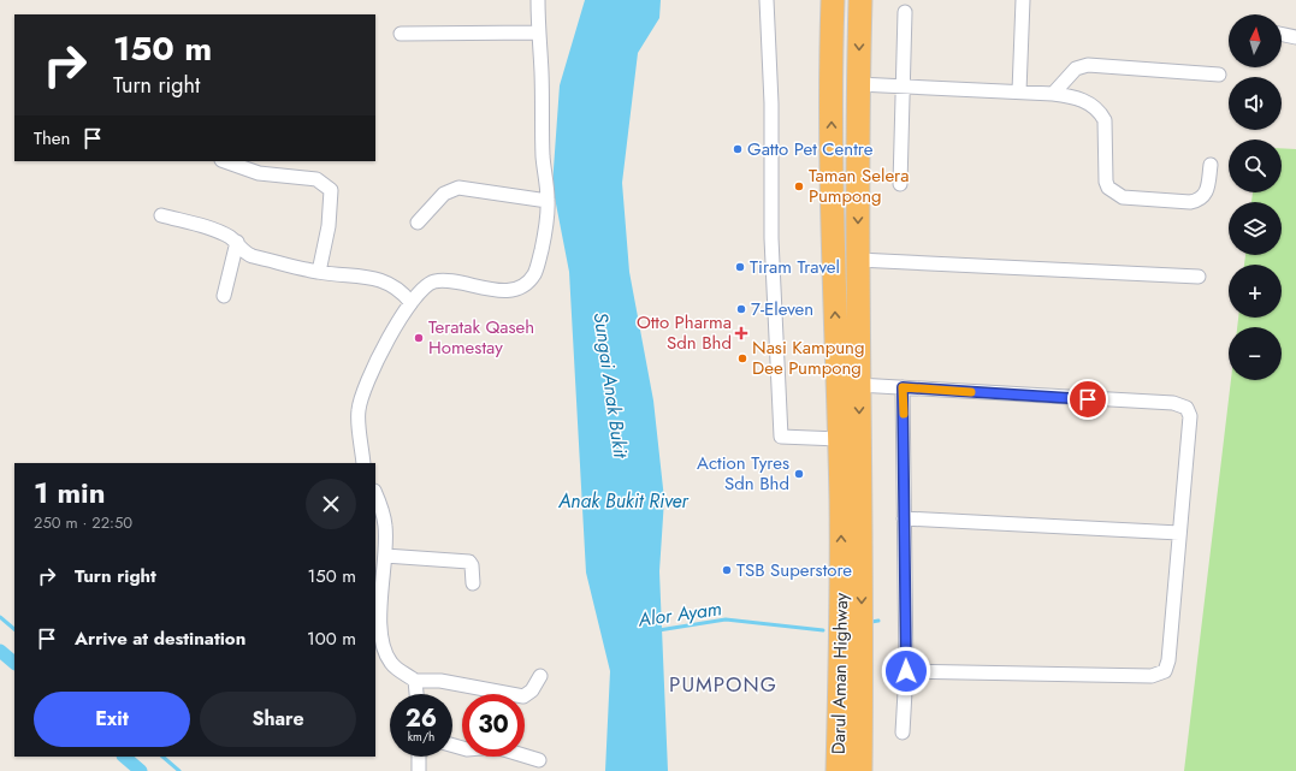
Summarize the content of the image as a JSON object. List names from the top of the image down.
{
  "streets": {
    "highway": ["Darul Aman Highway"]
  },
  "districts": ["PUMPONG"],
  "water": ["Sungai Anak Bukit", "Anak Bukit River", "Alor Ayam"],
  "places": {
    "other": [
      "Gatto Pet Centre",
      "Taman Selera Pumpong",
      "Tiram Travel",
      "7-Eleven",
      "Teratak Qaseh Homestay",
      "Nasi Kampung Dee Pumpong",
      "Action Tyres Sdn Bhd",
      "TSB Superstore"
    ],
    "health": ["Otto Pharma Sdn Bhd"]
  },
  "north": "top",
  "page": {
    "map_buttons": ["+", "−"],
    "turn": ["150 m", "Turn right"],
    "then": "Then",
    "heading": ["1 min", "250 m · 22:50"],
    "list": [
      {
        "name": "Turn right",
        "value": "150 m"
      },
      {
        "name": "Arrive at destination",
        "value": "100 m"
      }
    ],
    "buttons": ["Exit", "Share"],
    "speed": "26 km/h",
    "limit": "30"
  }
}
